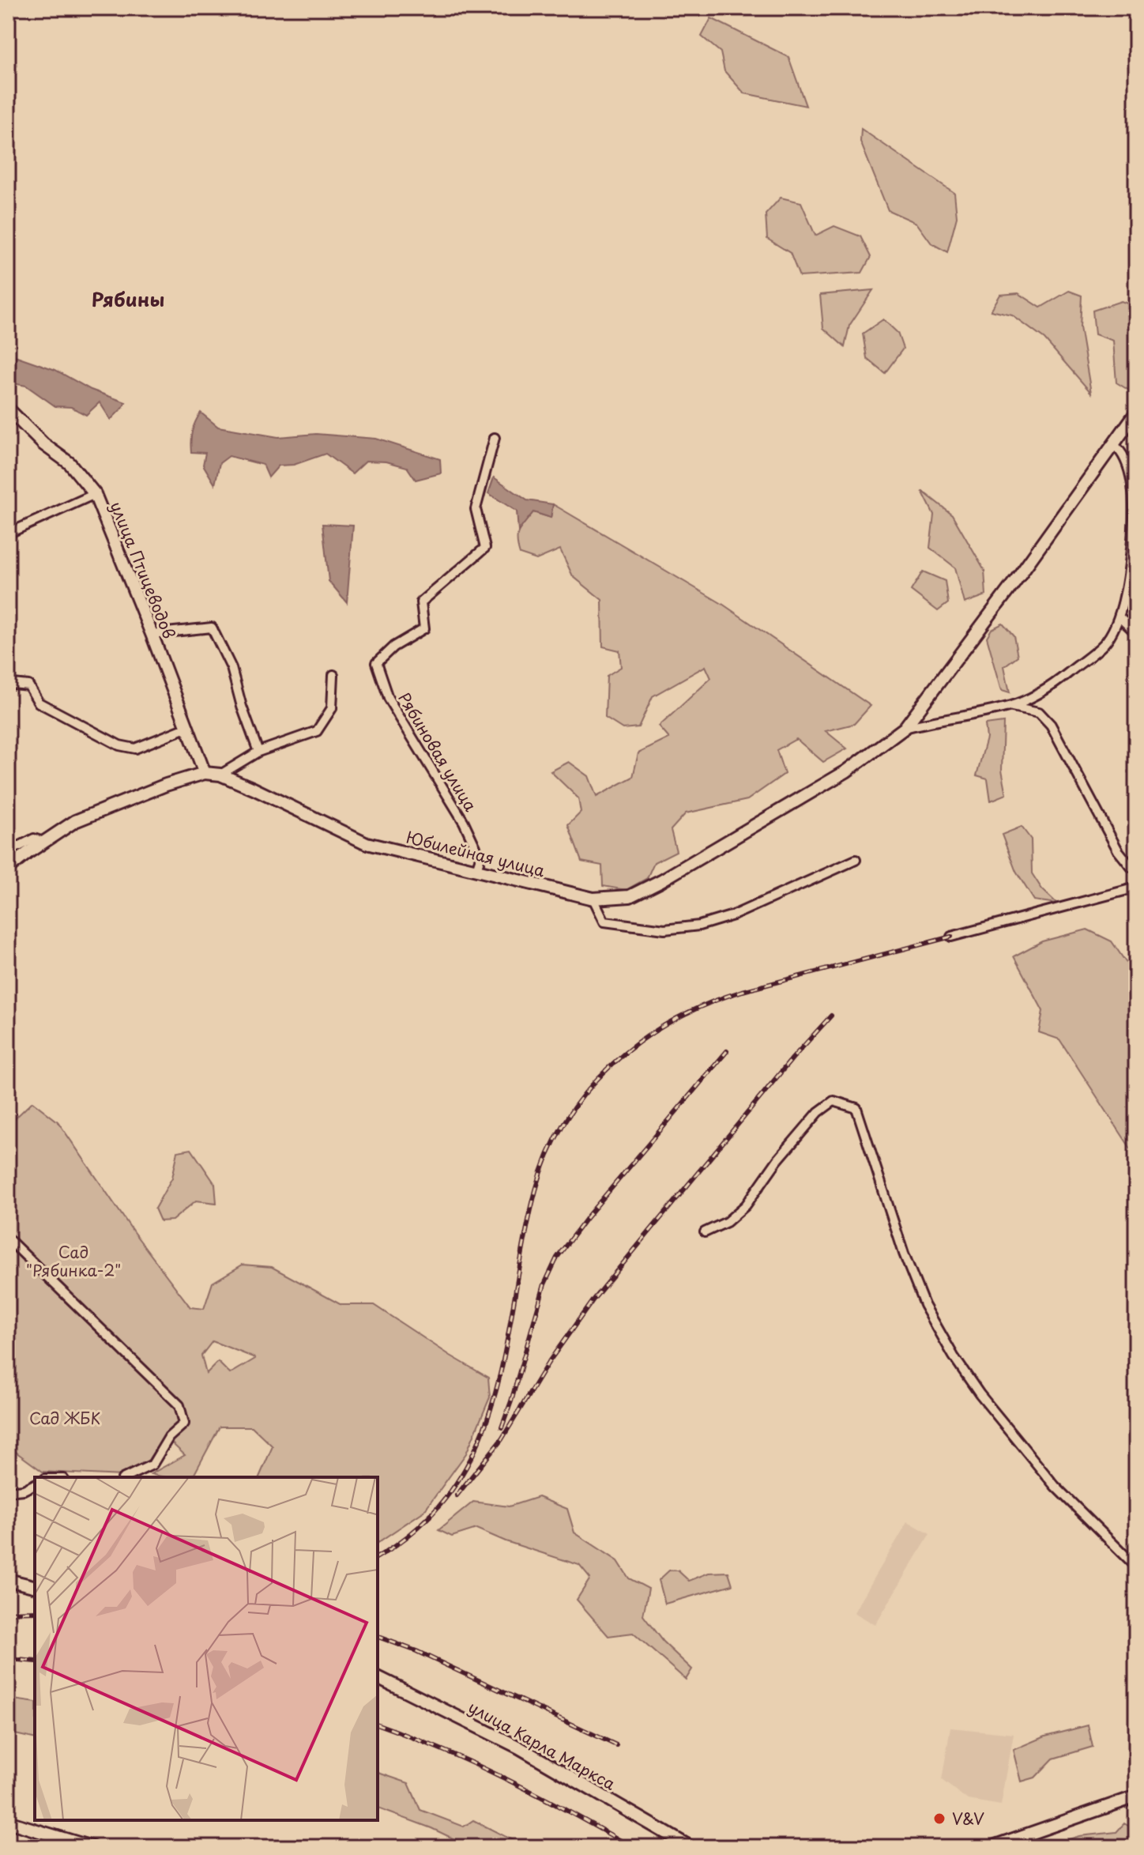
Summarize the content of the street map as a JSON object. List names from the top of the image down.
{
  "streets": {
    "street": [
      "улица Птицеводов",
      "Рябиновая улица",
      "Юбилейная улица",
      "улица Карла Маркса"
    ]
  },
  "crossings": [
    ["улица Птицеводов", "Юбилейная улица"],
    ["Рябиновая улица", "Юбилейная улица"]
  ],
  "districts": ["Рябины"],
  "parks": ["Сад \"Рябинка-2\"", "Сад ЖБК"],
  "places": ["V&V"]
}
